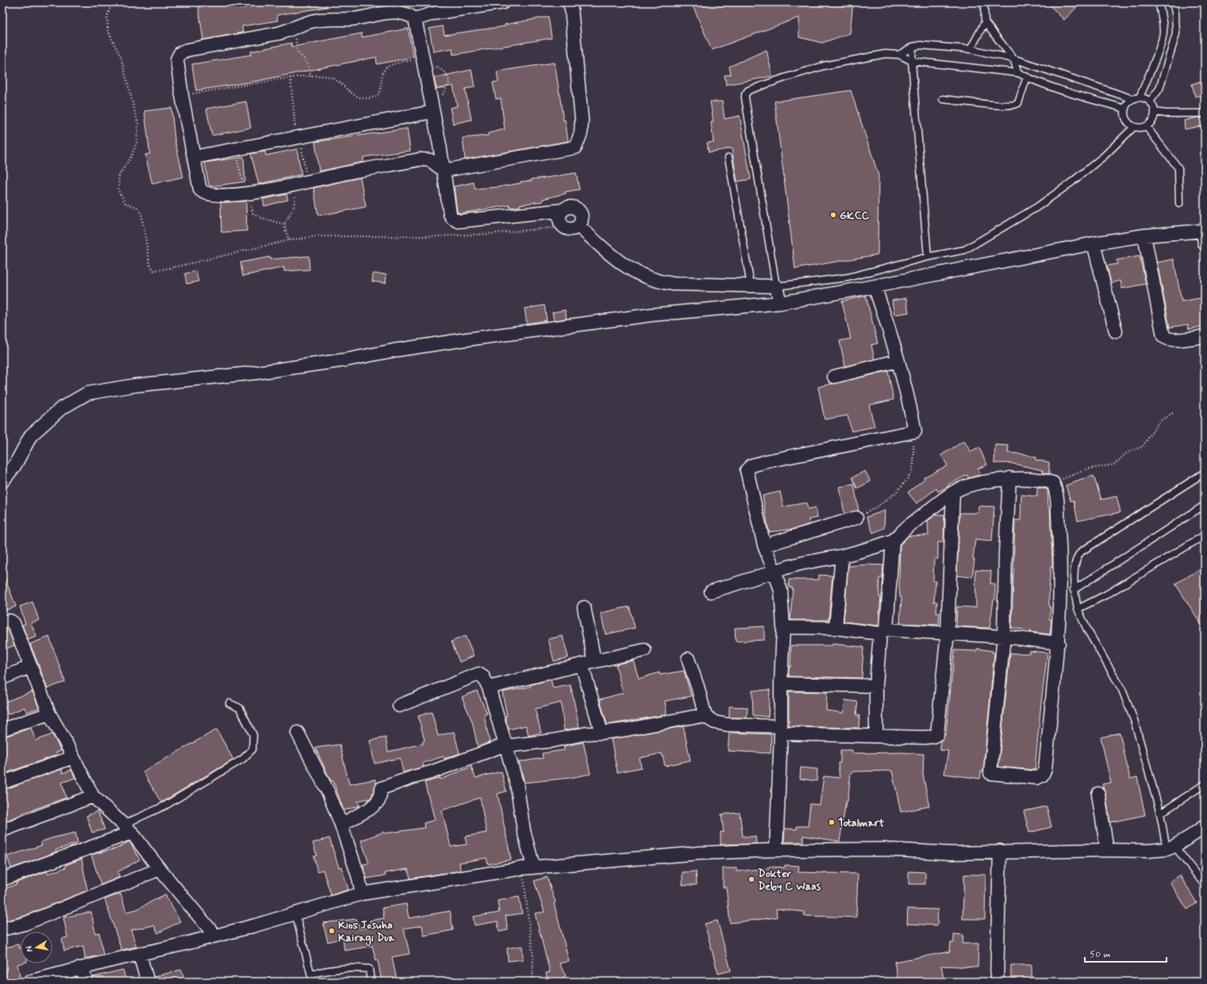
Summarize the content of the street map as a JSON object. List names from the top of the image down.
{
  "places": [
    "GKCC",
    "Totalmart",
    "Dokter Deby C Waas",
    "Kios Josuha Kairagi Dua"
  ],
  "scale_bar": "50 m",
  "north": "left"
}
